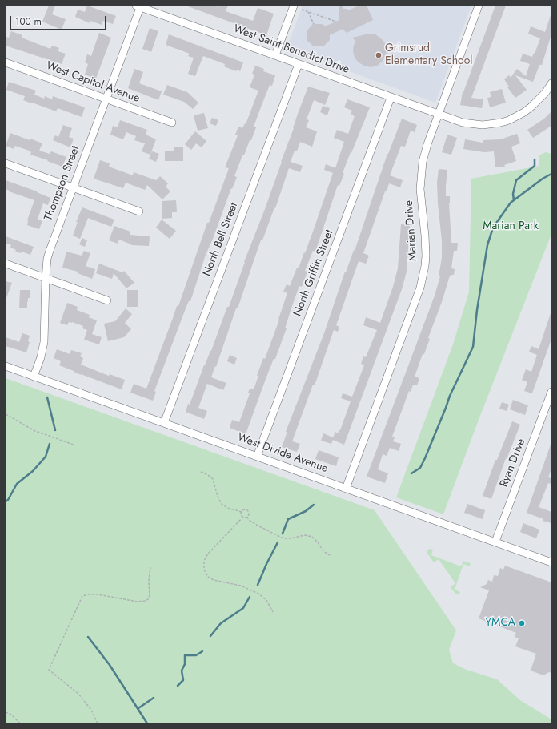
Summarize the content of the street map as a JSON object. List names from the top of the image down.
{
  "streets": {
    "street": [
      "West Saint Benedict Drive",
      "West Capitol Avenue",
      "Thompson Street",
      "Marian Drive",
      "North Bell Street",
      "North Griffin Street",
      "West Divide Avenue",
      "Ryan Drive"
    ]
  },
  "crossings": [
    ["West Saint Benedict Drive", "Thompson Street"],
    ["West Saint Benedict Drive", "Marian Drive"],
    ["West Saint Benedict Drive", "North Bell Street"],
    ["West Saint Benedict Drive", "North Griffin Street"],
    ["West Capitol Avenue", "Thompson Street"],
    ["Thompson Street", "West Divide Avenue"],
    ["Marian Drive", "West Divide Avenue"],
    ["North Bell Street", "West Divide Avenue"],
    ["North Griffin Street", "West Divide Avenue"],
    ["West Divide Avenue", "Ryan Drive"]
  ],
  "parks": ["Marian Park"],
  "places": ["Grimsrud Elementary School", "YMCA"],
  "scale_bar": "100 m"
}
